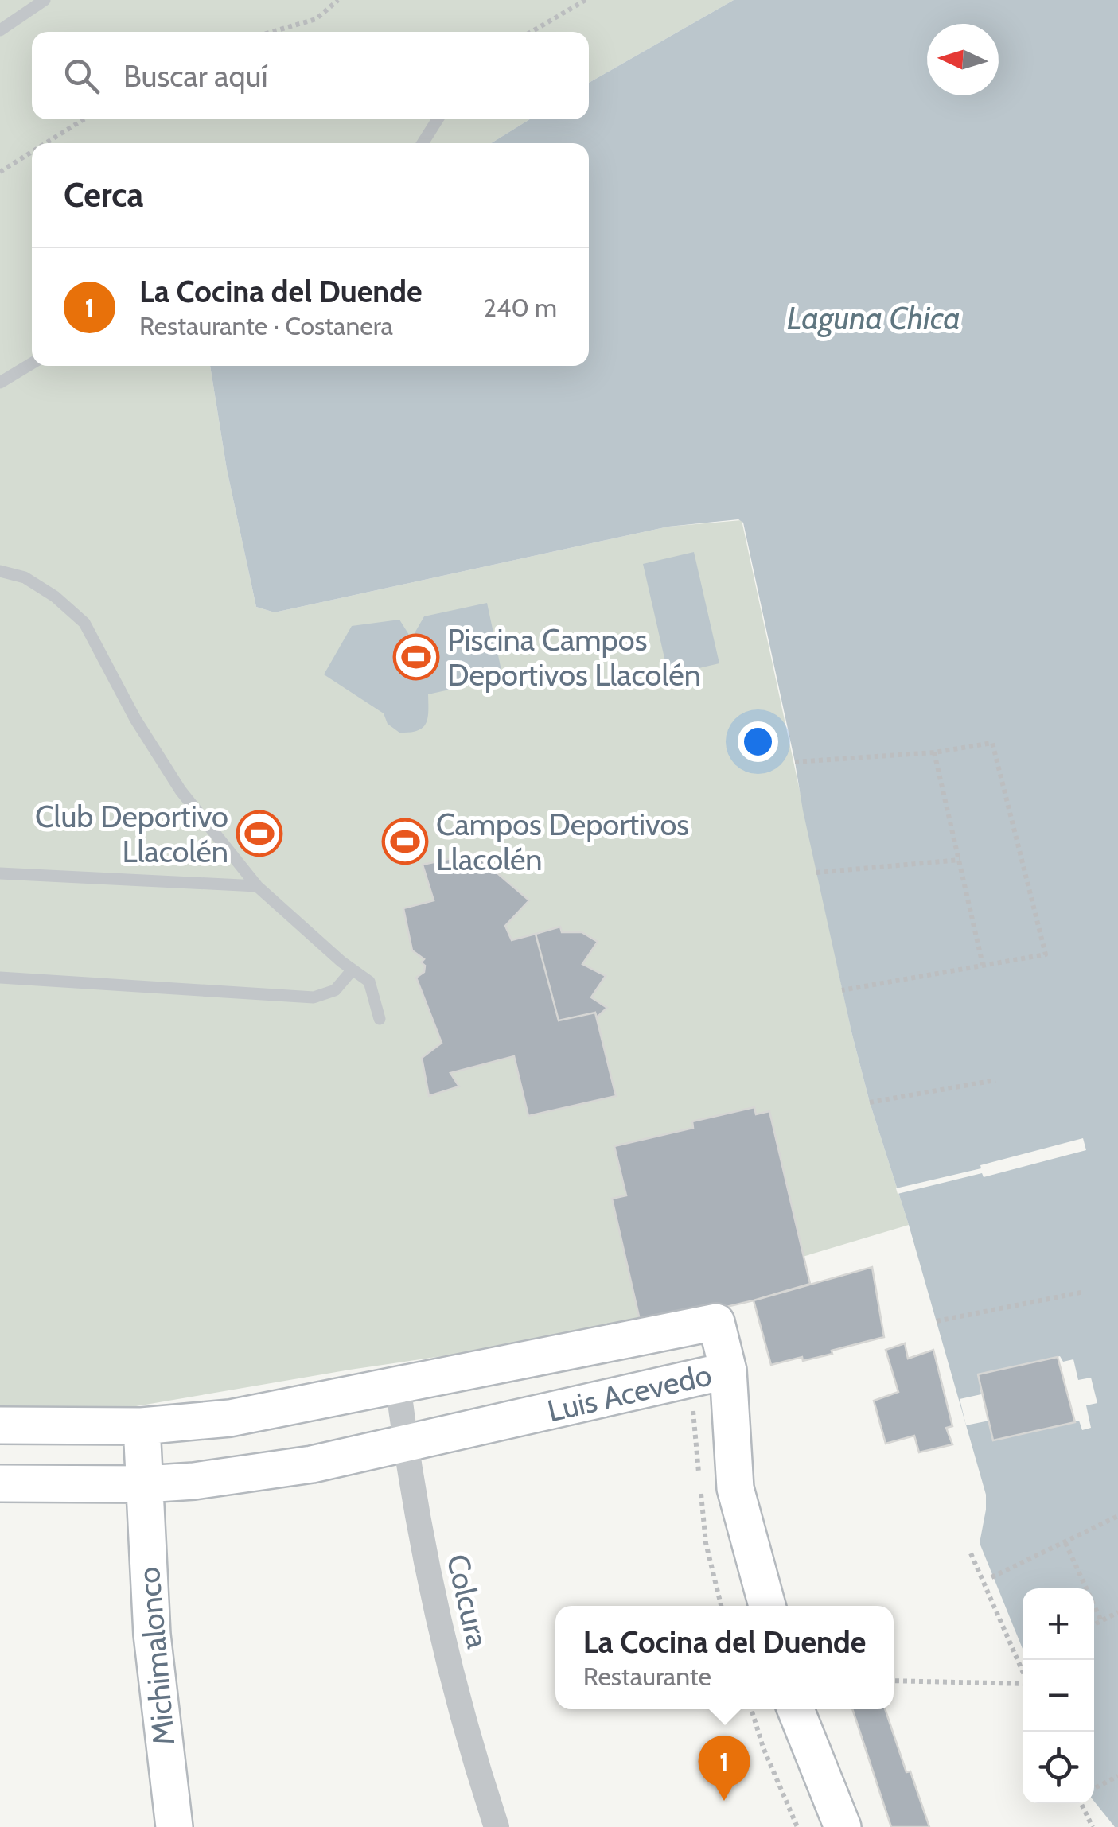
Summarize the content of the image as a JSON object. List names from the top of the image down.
{
  "streets": {
    "street": ["Luis Acevedo", "Colcura", "Michimalonco"]
  },
  "crossings": [
    ["Luis Acevedo", "Colcura"],
    ["Luis Acevedo", "Michimalonco"]
  ],
  "water": ["Laguna Chica"],
  "places": {
    "sports": ["Piscina Campos Deportivos Llacolén", "Club Deportivo Llacolén", "Campos Deportivos Llacolén"]
  },
  "north": "left",
  "page": {
    "search": "Buscar aquí",
    "heading": "Cerca",
    "list": [
      {
        "mark": "1",
        "name": "La Cocina del Duende",
        "note": "Restaurante · Costanera",
        "value": "240 m"
      }
    ],
    "map_buttons": ["+", "−"],
    "popup": ["La Cocina del Duende", "Restaurante"],
    "pins": "1"
  }
}
